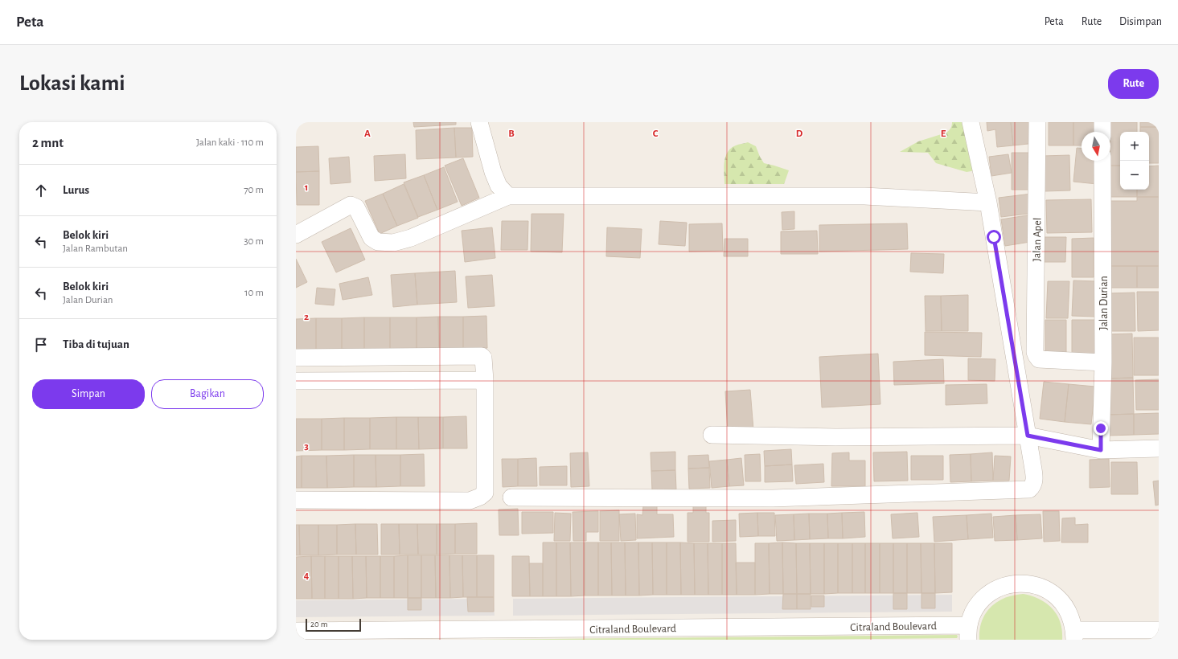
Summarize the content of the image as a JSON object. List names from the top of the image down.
{
  "streets": {
    "street": ["Jalan Apel", "Jalan Durian", "Citraland Boulevard"]
  },
  "crossings": [
    ["Jalan Apel", "Jalan Durian"]
  ],
  "scale_bar": "20 m",
  "north": "bottom",
  "page": {
    "header": "Peta",
    "nav": ["Peta", "Rute", "Disimpan"],
    "buttons": [
      "Rute",
      ["Simpan", "Bagikan"]
    ],
    "title": "Lokasi kami",
    "heading": ["2 mnt", "Jalan kaki · 110 m"],
    "map_buttons": ["+", "−"],
    "list": [
      ["Lurus", "70 m"],
      ["Belok kiri", "Jalan Rambutan", "30 m"],
      ["Belok kiri", "Jalan Durian", "10 m"],
      "Tiba di tujuan"
    ],
    "scale": "20 m"
  },
  "grid": {
    "columns": [
      "A",
      "B",
      "C",
      "D",
      "E"
    ],
    "rows": [
      "1",
      "2",
      "3",
      "4"
    ]
  }
}
